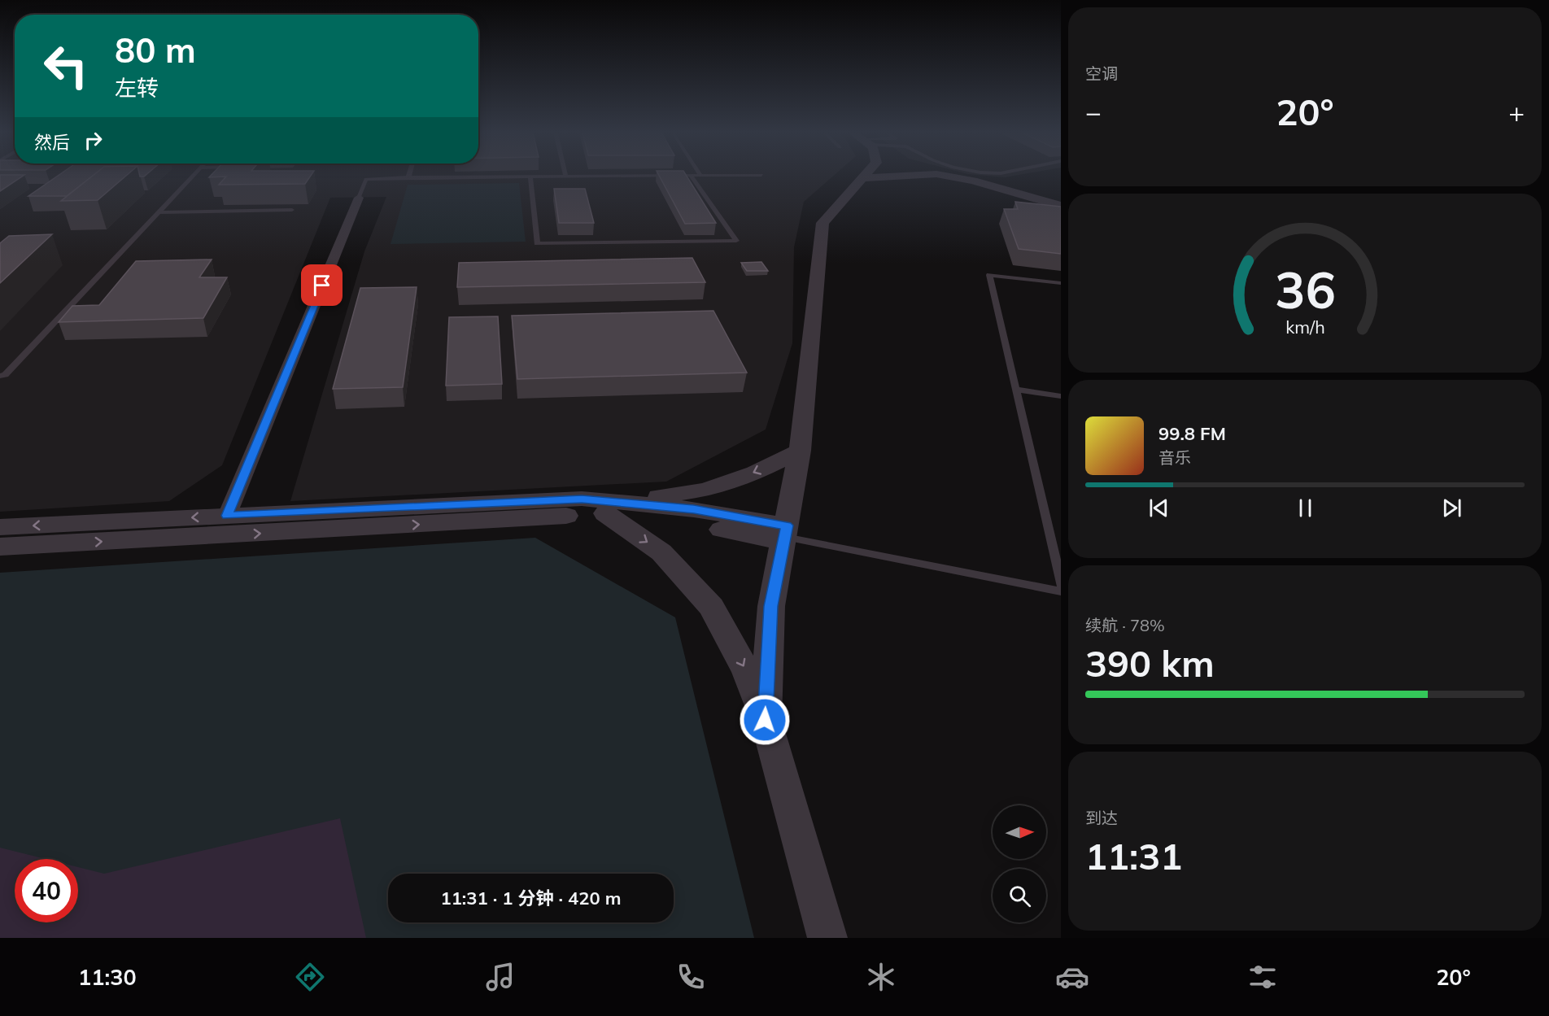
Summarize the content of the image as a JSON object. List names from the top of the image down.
{
  "north": "right",
  "page": {
    "tile": [
      "空调",
      ["续航 · 78%", "390 km"],
      ["到达", "11:31"]
    ],
    "turn": ["80 m", "左转"],
    "heat": ["−", "20°", "+"],
    "then": "然后",
    "song": ["99.8 FM", "音乐"],
    "limit": "40",
    "trip": "11:31 · 1 分钟 · 420 m",
    "tabs": ["11:30", "20°"],
    "gauge": ["36", "km/h"]
  }
}
